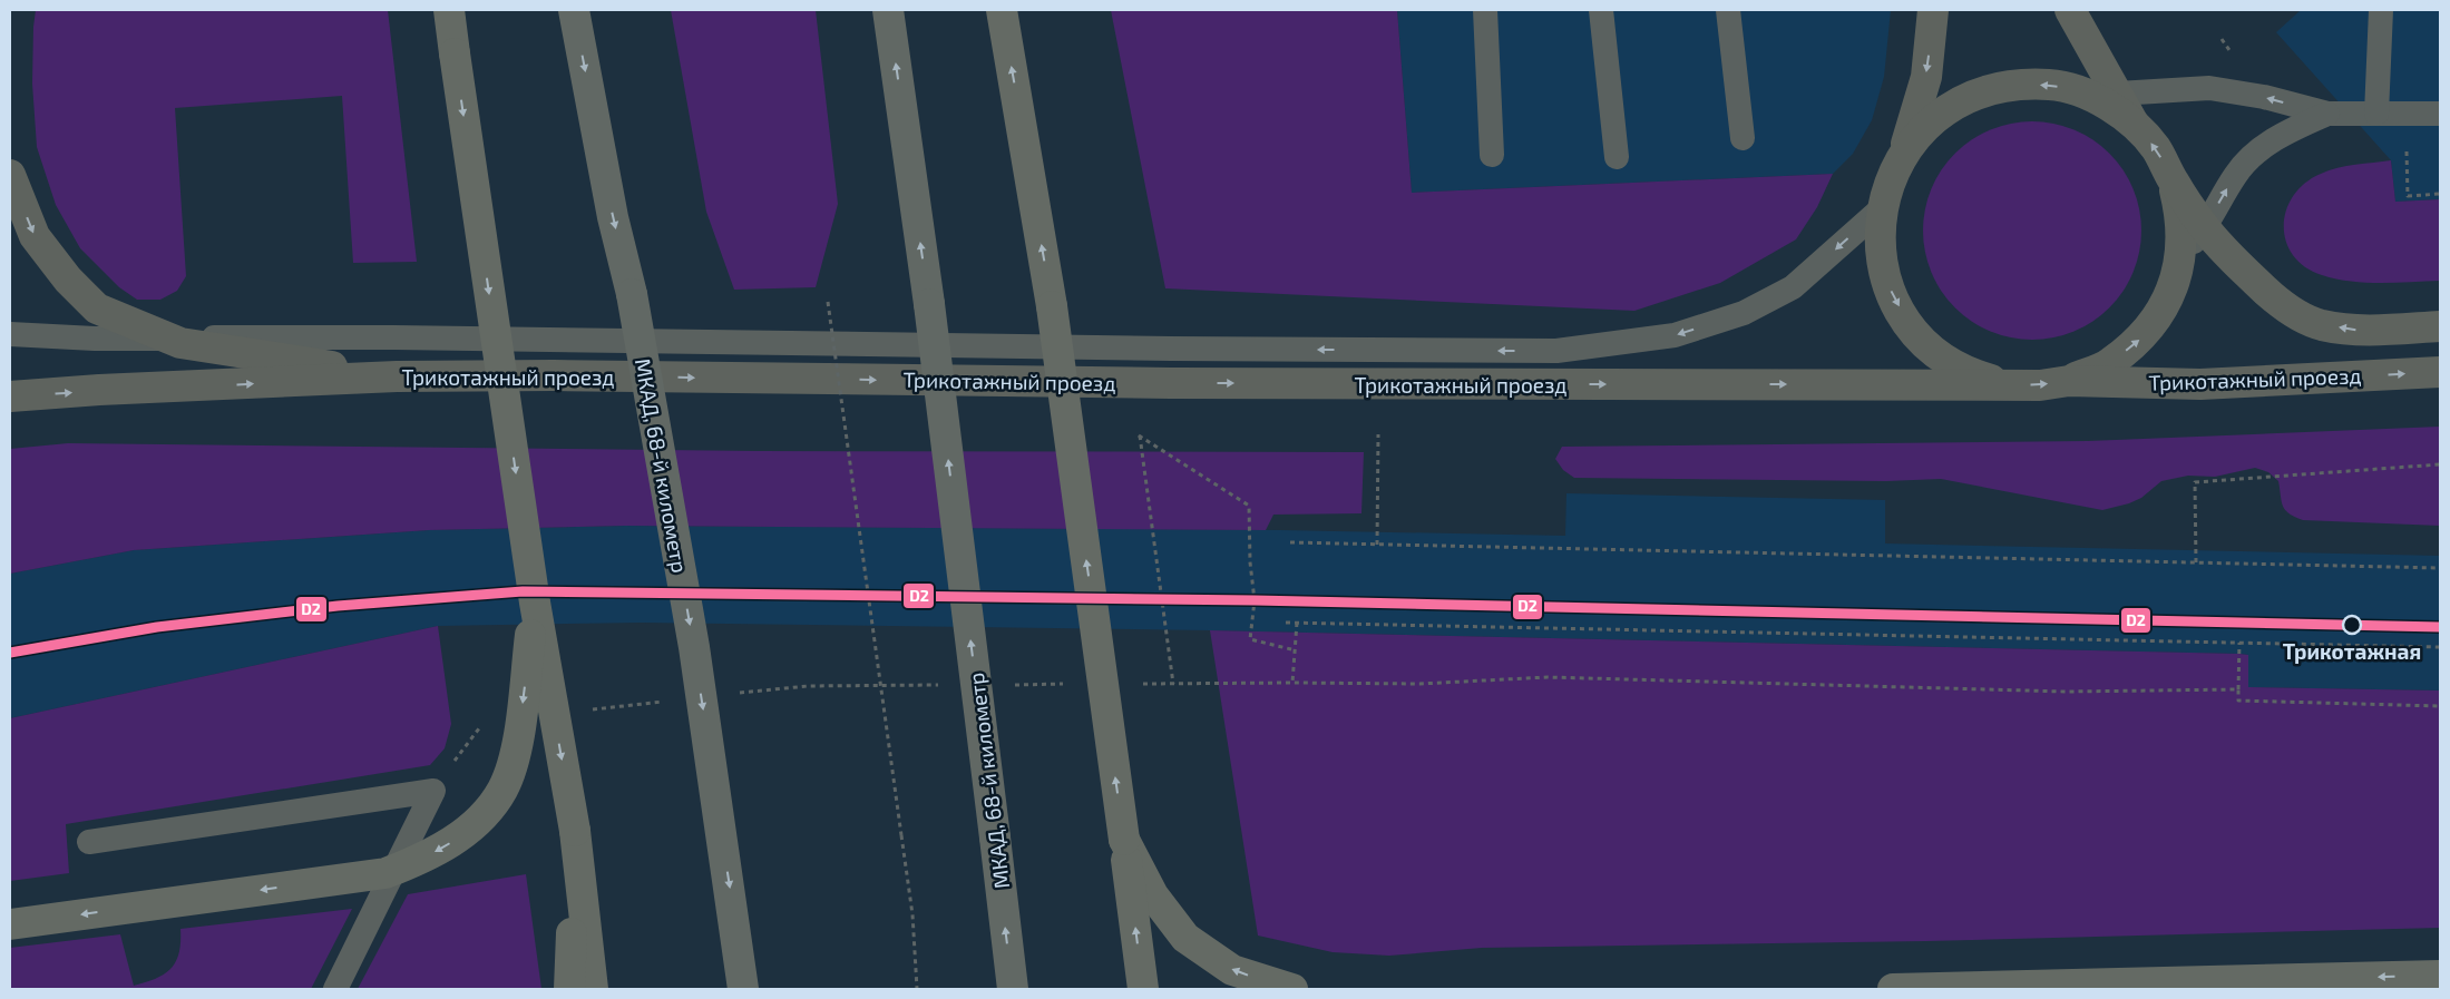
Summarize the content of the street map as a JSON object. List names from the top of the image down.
{
  "streets": {
    "highway": ["МКАД, 68-й километр"],
    "main road": ["Трикотажный проезд"]
  },
  "places": ["Трикотажная"],
  "lines": ["transit line D2"]
}
